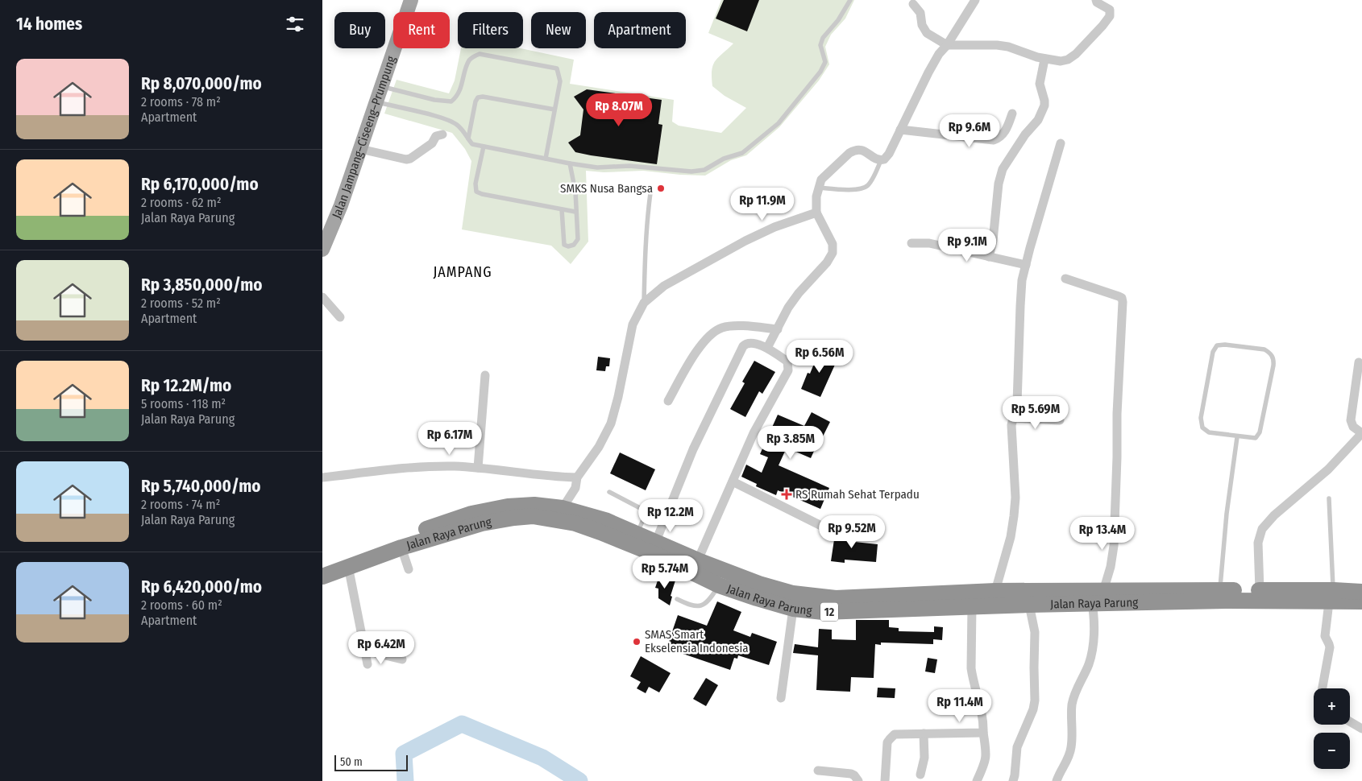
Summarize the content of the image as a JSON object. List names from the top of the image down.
{
  "streets": {
    "highway": ["Jalan Raya Parung", "12"],
    "main road": ["Jalan Jampang–Ciseeng–Prumpung"]
  },
  "districts": ["JAMPANG"],
  "places": {
    "other": ["SMKS Nusa Bangsa", "SMAS Smart Ekselensia Indonesia"],
    "health": ["RS Rumah Sehat Terpadu"]
  },
  "scale_bar": "50 m",
  "page": {
    "heading": "14 homes",
    "chip": [
      "Buy",
      "Rent",
      "Filters",
      "New",
      "Apartment"
    ],
    "list": [
      {
        "name": "Rp 8,070,000/mo",
        "note": "2 rooms · 78 m² · Apartment"
      },
      {
        "name": "Rp 6,170,000/mo",
        "note": "2 rooms · 62 m² · Jalan Raya Parung"
      },
      {
        "name": "Rp 3,850,000/mo",
        "note": "2 rooms · 52 m² · Apartment"
      },
      {
        "name": "Rp 12.2M/mo",
        "note": "5 rooms · 118 m² · Jalan Raya Parung"
      },
      {
        "name": "Rp 5,740,000/mo",
        "note": "2 rooms · 74 m² · Jalan Raya Parung"
      },
      {
        "name": "Rp 6,420,000/mo",
        "note": "2 rooms · 60 m² · Apartment"
      }
    ],
    "price": [
      "Rp 8.07M",
      "Rp 9.6M",
      "Rp 11.9M",
      "Rp 9.1M",
      "Rp 6.56M",
      "Rp 5.69M",
      "Rp 6.17M",
      "Rp 3.85M",
      "Rp 12.2M",
      "Rp 9.52M",
      "Rp 13.4M",
      "Rp 5.74M",
      "Rp 6.42M",
      "Rp 11.4M"
    ],
    "map_buttons": ["+", "−"],
    "scale": "50 m"
  }
}
